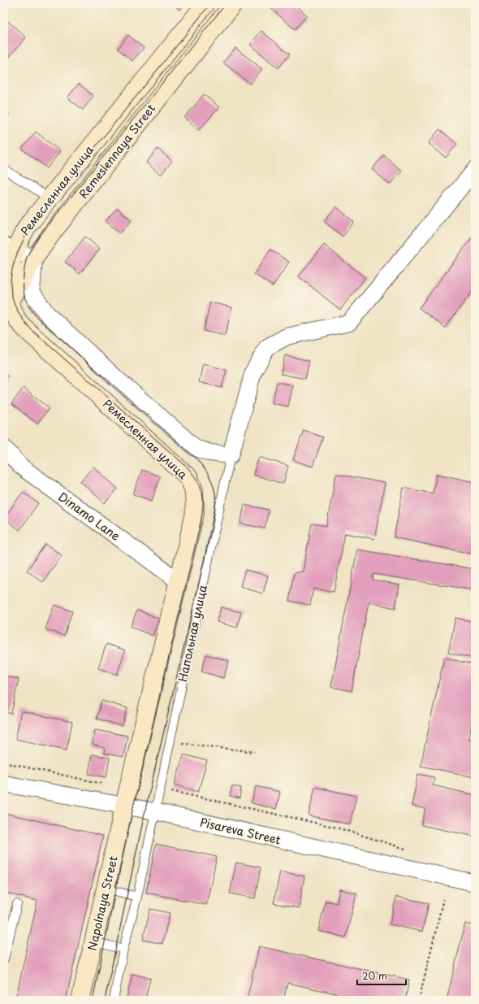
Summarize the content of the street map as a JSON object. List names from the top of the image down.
{
  "streets": {
    "street": [
      "Remeslennaya Street",
      "Ремесленная улица",
      "Dinamo Lane",
      "Pisareva Street",
      "Napolnaya Street"
    ],
    "lane": ["Напольная улица"]
  },
  "crossings": [
    ["Remeslennaya Street", "Ремесленная улица"],
    ["Ремесленная улица", "Dinamo Lane"],
    ["Напольная улица", "Pisareva Street"],
    ["Pisareva Street", "Napolnaya Street"]
  ],
  "scale_bar": "20 m"
}
